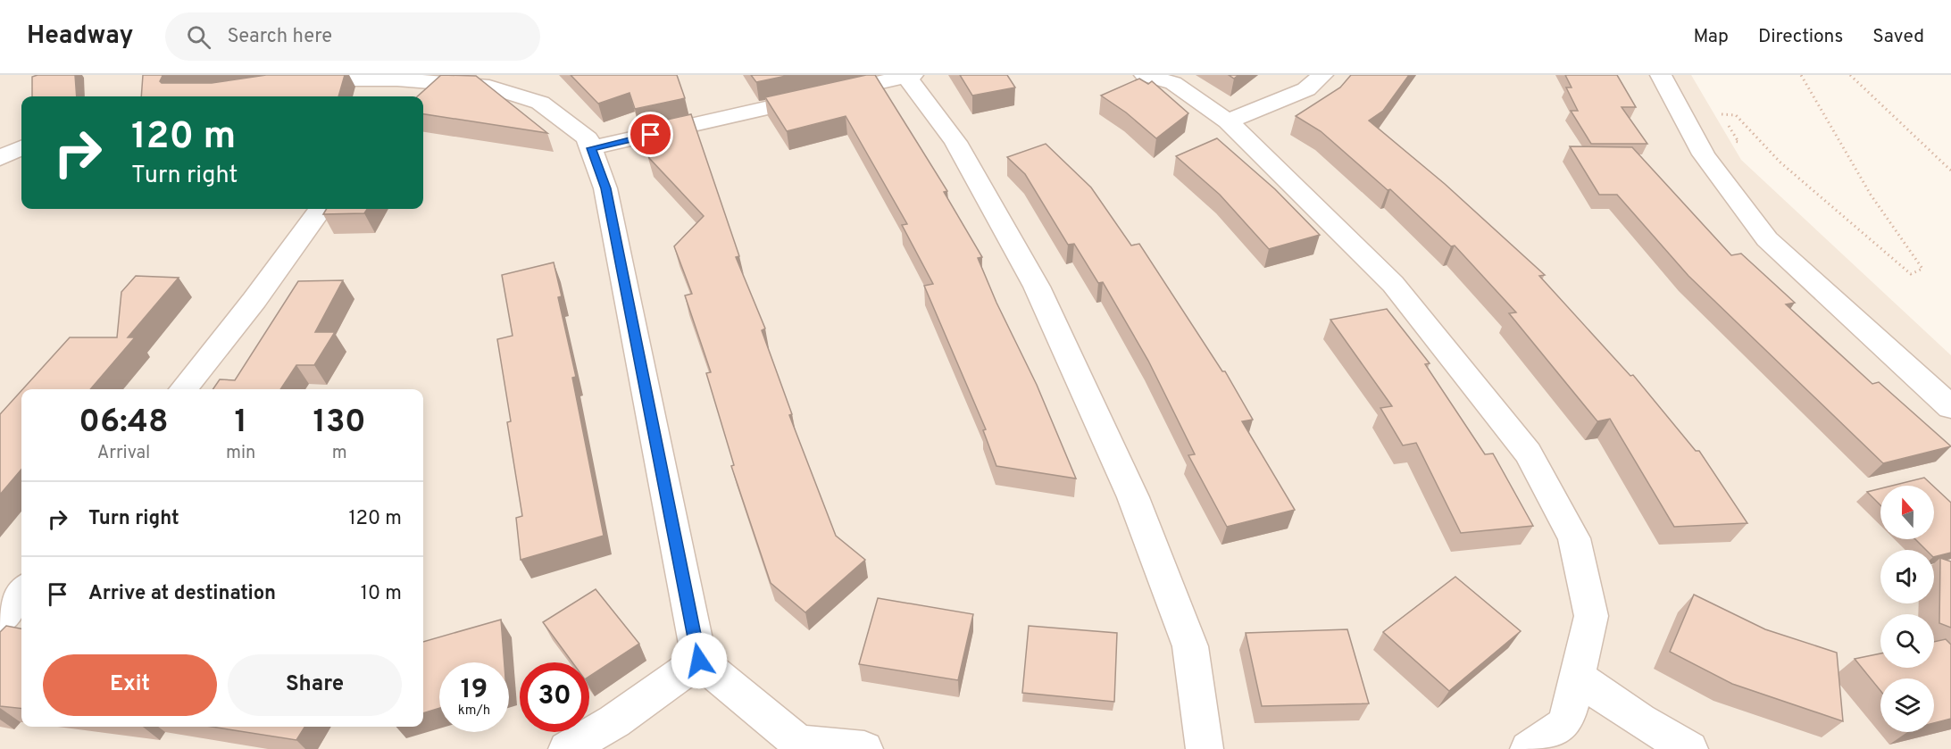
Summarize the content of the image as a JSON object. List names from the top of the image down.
{
  "north": "top",
  "page": {
    "header": "Headway",
    "search": "Search here",
    "nav": ["Map", "Directions", "Saved"],
    "turn": ["120 m", "Turn right"],
    "eta": [
      "06:48",
      "Arrival",
      "1",
      "min",
      "130",
      "m"
    ],
    "list": [
      {
        "name": "Turn right",
        "value": "120 m"
      },
      {
        "name": "Arrive at destination",
        "value": "10 m"
      }
    ],
    "buttons": ["Exit", "Share"],
    "speed": "19 km/h",
    "limit": "30"
  }
}
